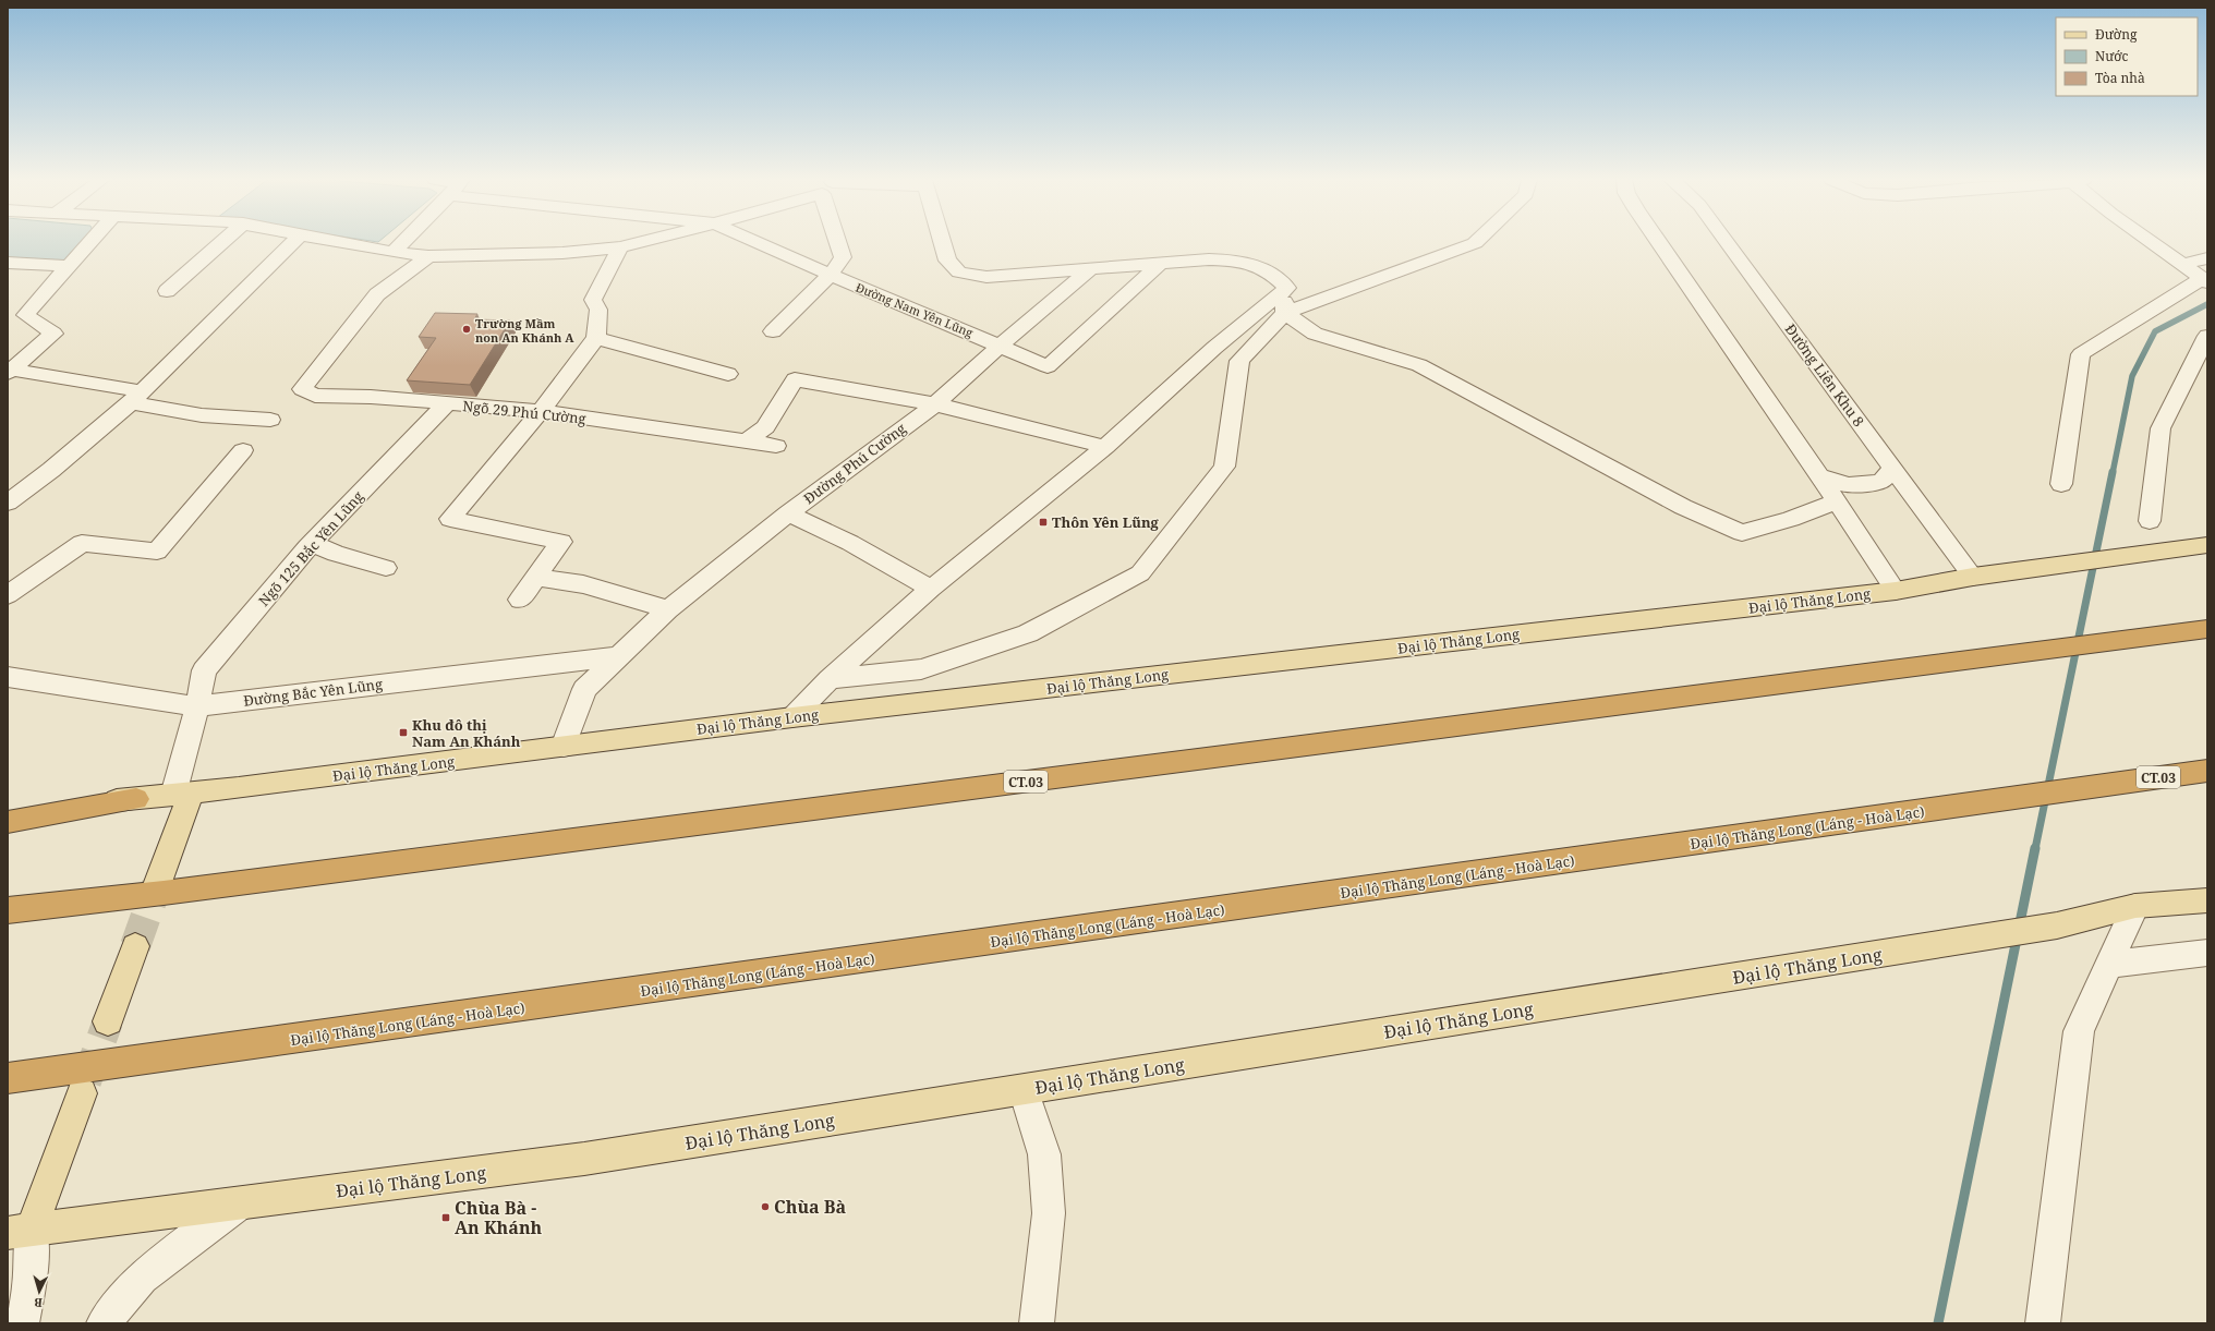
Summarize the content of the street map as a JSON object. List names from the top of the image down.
{
  "streets": {
    "highway": ["CT.03", "Đại lộ Thăng Long (Láng - Hoà Lạc)"],
    "main road": ["Đại lộ Thăng Long"],
    "street": [
      "Đường Nam Yên Lũng",
      "Đường Liên Khu 8",
      "Ngõ 29 Phú Cường",
      "Đường Phú Cường",
      "Ngõ 125 Bắc Yên Lũng",
      "Đường Bắc Yên Lũng"
    ]
  },
  "crossings": [
    ["Đường Nam Yên Lũng", "Đường Phú Cường"],
    ["Đường Liên Khu 8", "Đại lộ Thăng Long"],
    ["Ngõ 29 Phú Cường", "Ngõ 125 Bắc Yên Lũng"],
    ["Đường Phú Cường", "Đại lộ Thăng Long"],
    ["Đường Phú Cường", "Đường Bắc Yên Lũng"],
    ["Ngõ 125 Bắc Yên Lũng", "Đại lộ Thăng Long"],
    ["Ngõ 125 Bắc Yên Lũng", "Đường Bắc Yên Lũng"]
  ],
  "places": {
    "other": ["Trường Mầm non An Khánh A", "Chùa Bà"],
    "transit": ["Thôn Yên Lũng", "Khu đô thị Nam An Khánh", "Chùa Bà - An Khánh"]
  },
  "legend": ["Đường", "Nước", "Tòa nhà"],
  "north": "bottom"
}
